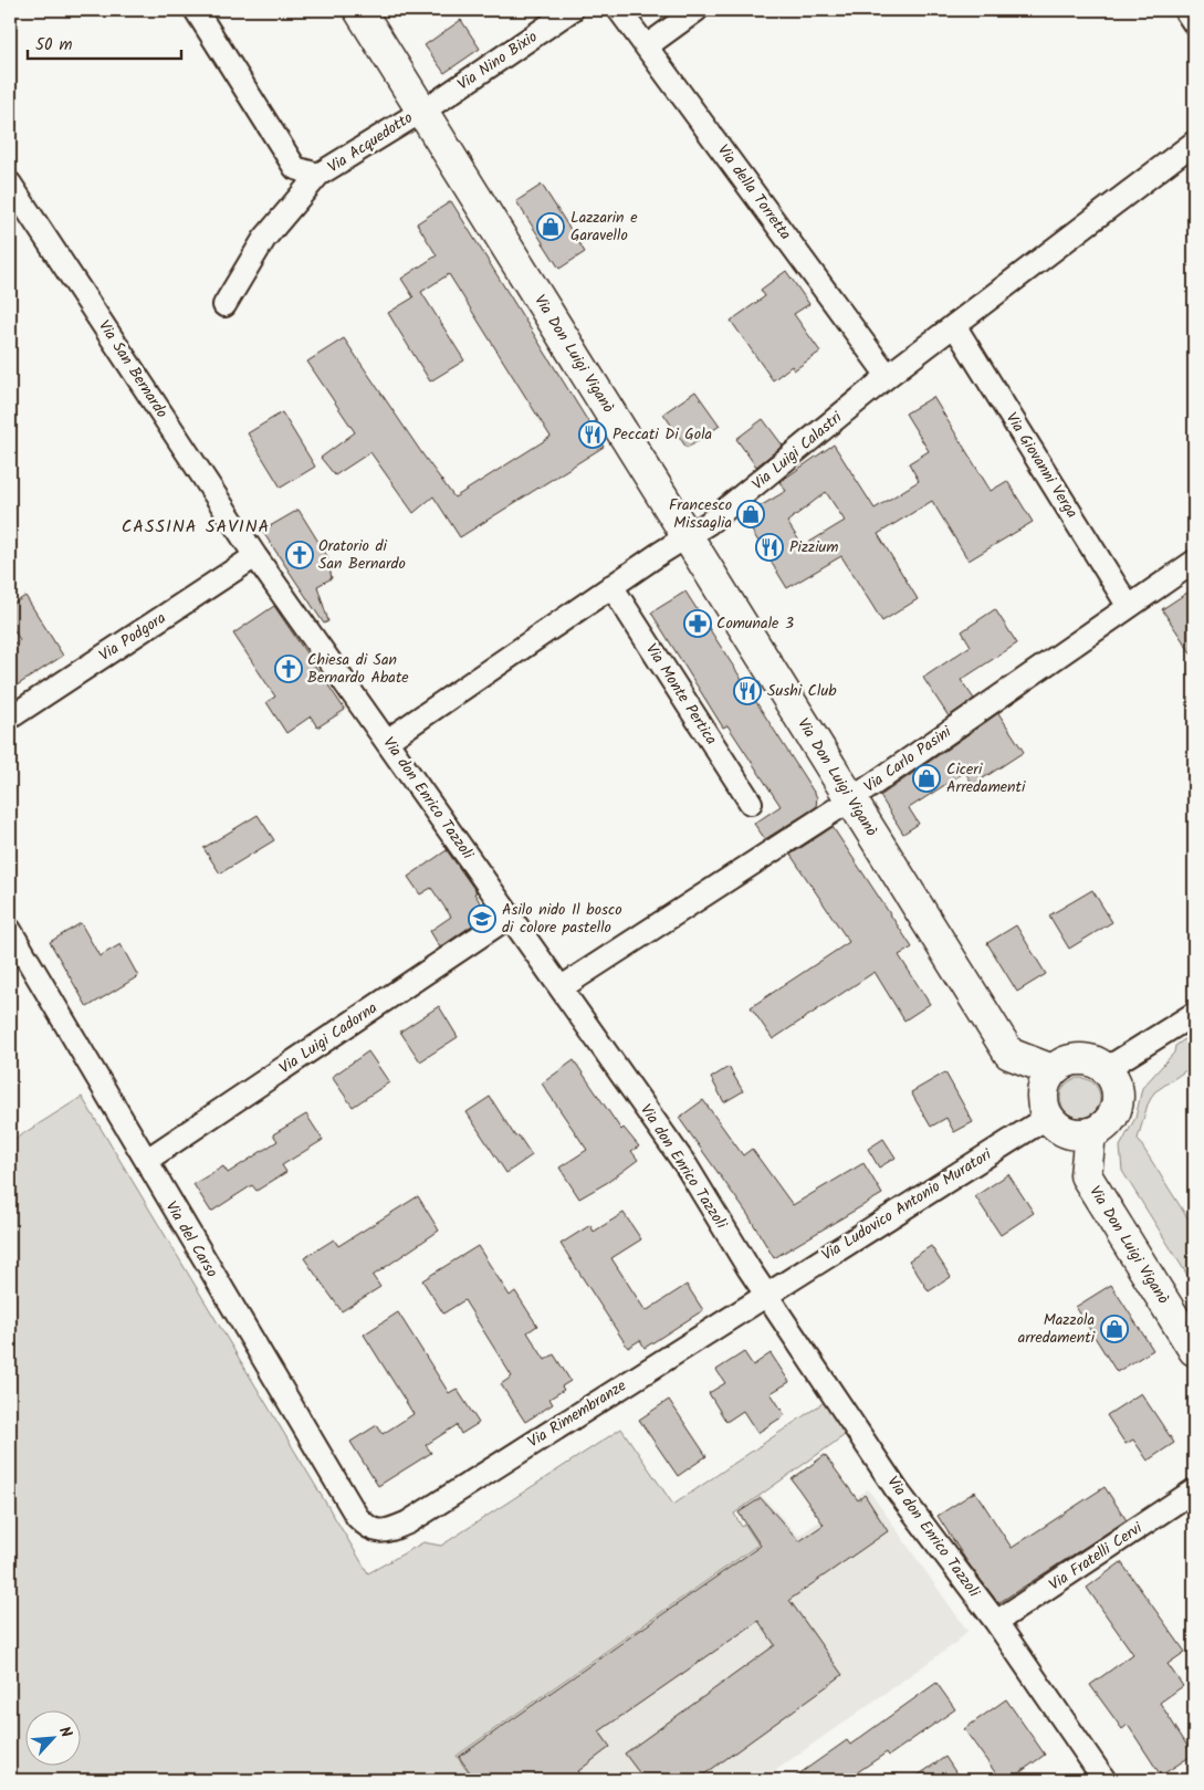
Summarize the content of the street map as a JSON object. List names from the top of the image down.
{
  "streets": {
    "street": [
      "Via Nino Bixio",
      "Via Acquedotto",
      "Via della Torretta",
      "Via Don Luigi Viganò",
      "Via San Bernardo",
      "Via Luigi Calastri",
      "Via Giovanni Verga",
      "Via Podgora",
      "Via Monte Pertica",
      "Via Carlo Pasini",
      "Via don Enrico Tazzoli",
      "Via Luigi Cadorna",
      "Via Ludovico Antonio Muratori",
      "Via del Carso",
      "Via Rimembranze",
      "Via Fratelli Cervi"
    ]
  },
  "crossings": [
    ["Via Nino Bixio", "Via Acquedotto"],
    ["Via Nino Bixio", "Via Don Luigi Viganò"],
    ["Via Acquedotto", "Via Don Luigi Viganò"],
    ["Via della Torretta", "Via Luigi Calastri"],
    ["Via Don Luigi Viganò", "Via Luigi Calastri"],
    ["Via Don Luigi Viganò", "Via Carlo Pasini"],
    ["Via Don Luigi Viganò", "Via Ludovico Antonio Muratori"],
    ["Via San Bernardo", "Via Podgora"],
    ["Via San Bernardo", "Via don Enrico Tazzoli"],
    ["Via Luigi Calastri", "Via Giovanni Verga"],
    ["Via Luigi Calastri", "Via Monte Pertica"],
    ["Via Luigi Calastri", "Via don Enrico Tazzoli"],
    ["Via Giovanni Verga", "Via Carlo Pasini"],
    ["Via Podgora", "Via don Enrico Tazzoli"],
    ["Via Carlo Pasini", "Via don Enrico Tazzoli"],
    ["Via don Enrico Tazzoli", "Via Luigi Cadorna"],
    ["Via don Enrico Tazzoli", "Via Ludovico Antonio Muratori"],
    ["Via don Enrico Tazzoli", "Via Rimembranze"],
    ["Via don Enrico Tazzoli", "Via Fratelli Cervi"],
    ["Via Luigi Cadorna", "Via del Carso"],
    ["Via Ludovico Antonio Muratori", "Via Rimembranze"],
    ["Via del Carso", "Via Rimembranze"]
  ],
  "districts": ["CASSINA SAVINA"],
  "places": {
    "shop": [
      "Lazzarin e Garavello",
      "Francesco Missaglia",
      "Ciceri Arredamenti",
      "Mazzola arredamenti"
    ],
    "restaurant": ["Peccati Di Gola", "Pizzium", "Sushi Club"],
    "church": ["Oratorio di San Bernardo", "Chiesa di San Bernardo Abate"],
    "pharmacy": ["Comunale 3"],
    "school or university": ["Asilo nido Il bosco di colore pastello"]
  },
  "scale_bar": "50 m",
  "north": "top right"
}
